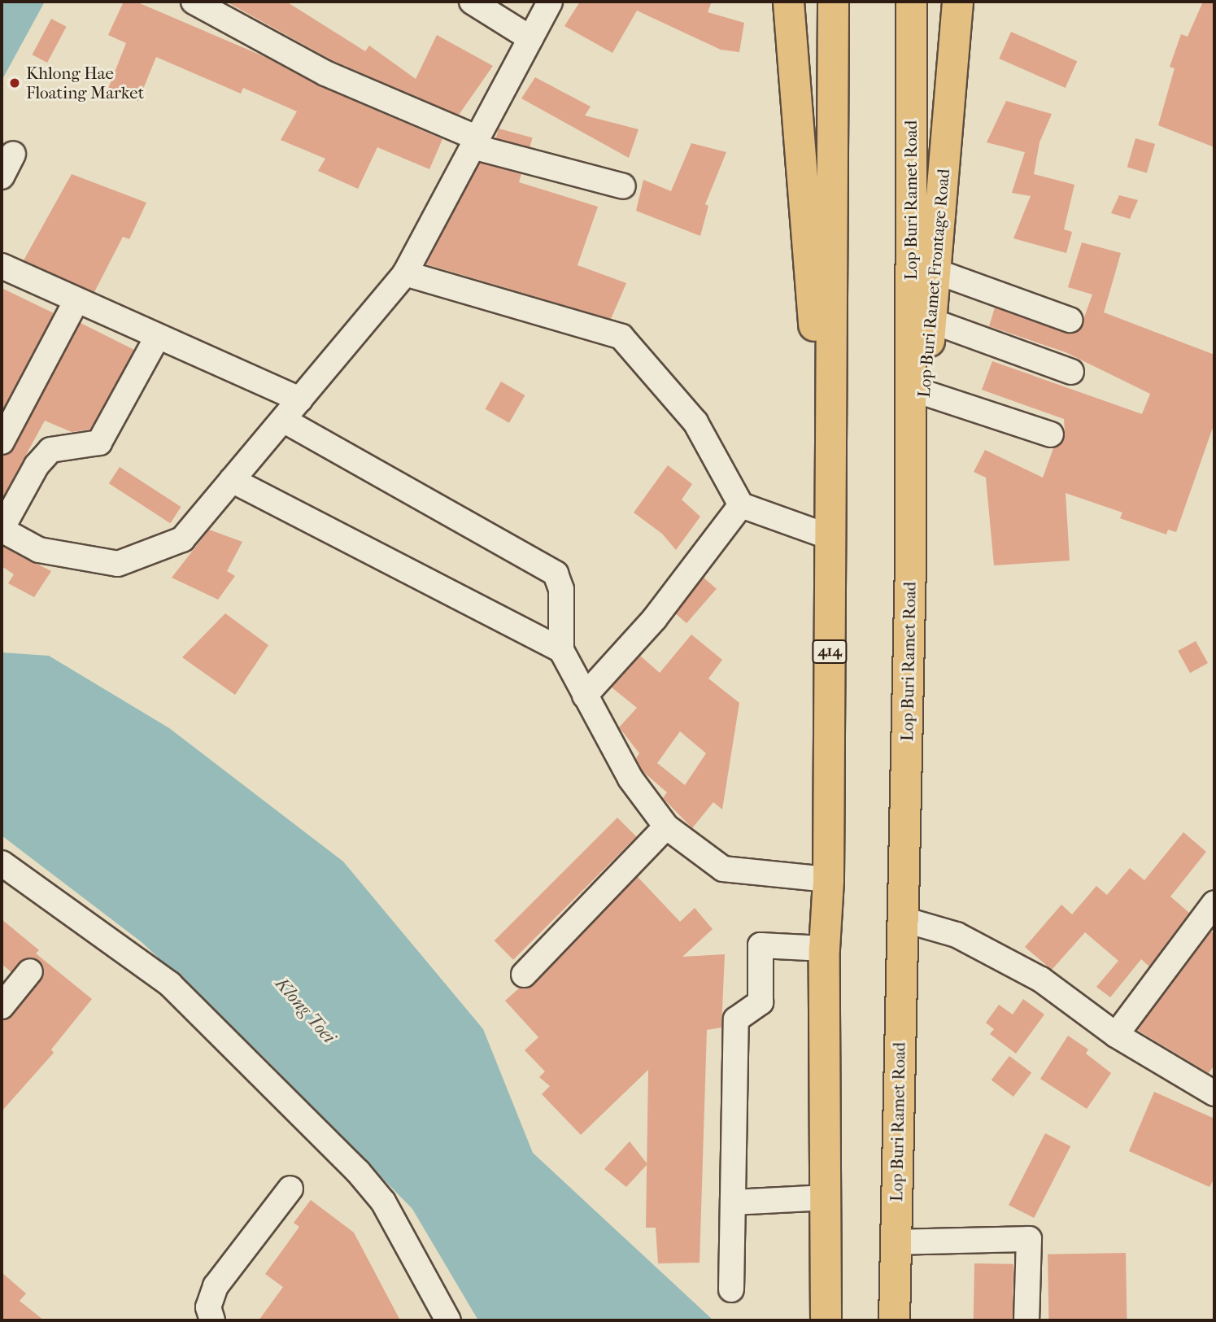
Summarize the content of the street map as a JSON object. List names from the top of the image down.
{
  "streets": {
    "main road": ["Lop Buri Ramet Road", "Lop Buri Ramet Frontage Road", "414"]
  },
  "crossings": [
    ["Lop Buri Ramet Road", "Lop Buri Ramet Frontage Road"]
  ],
  "water": ["Klong Toei"],
  "places": ["Khlong Hae Floating Market"]
}
